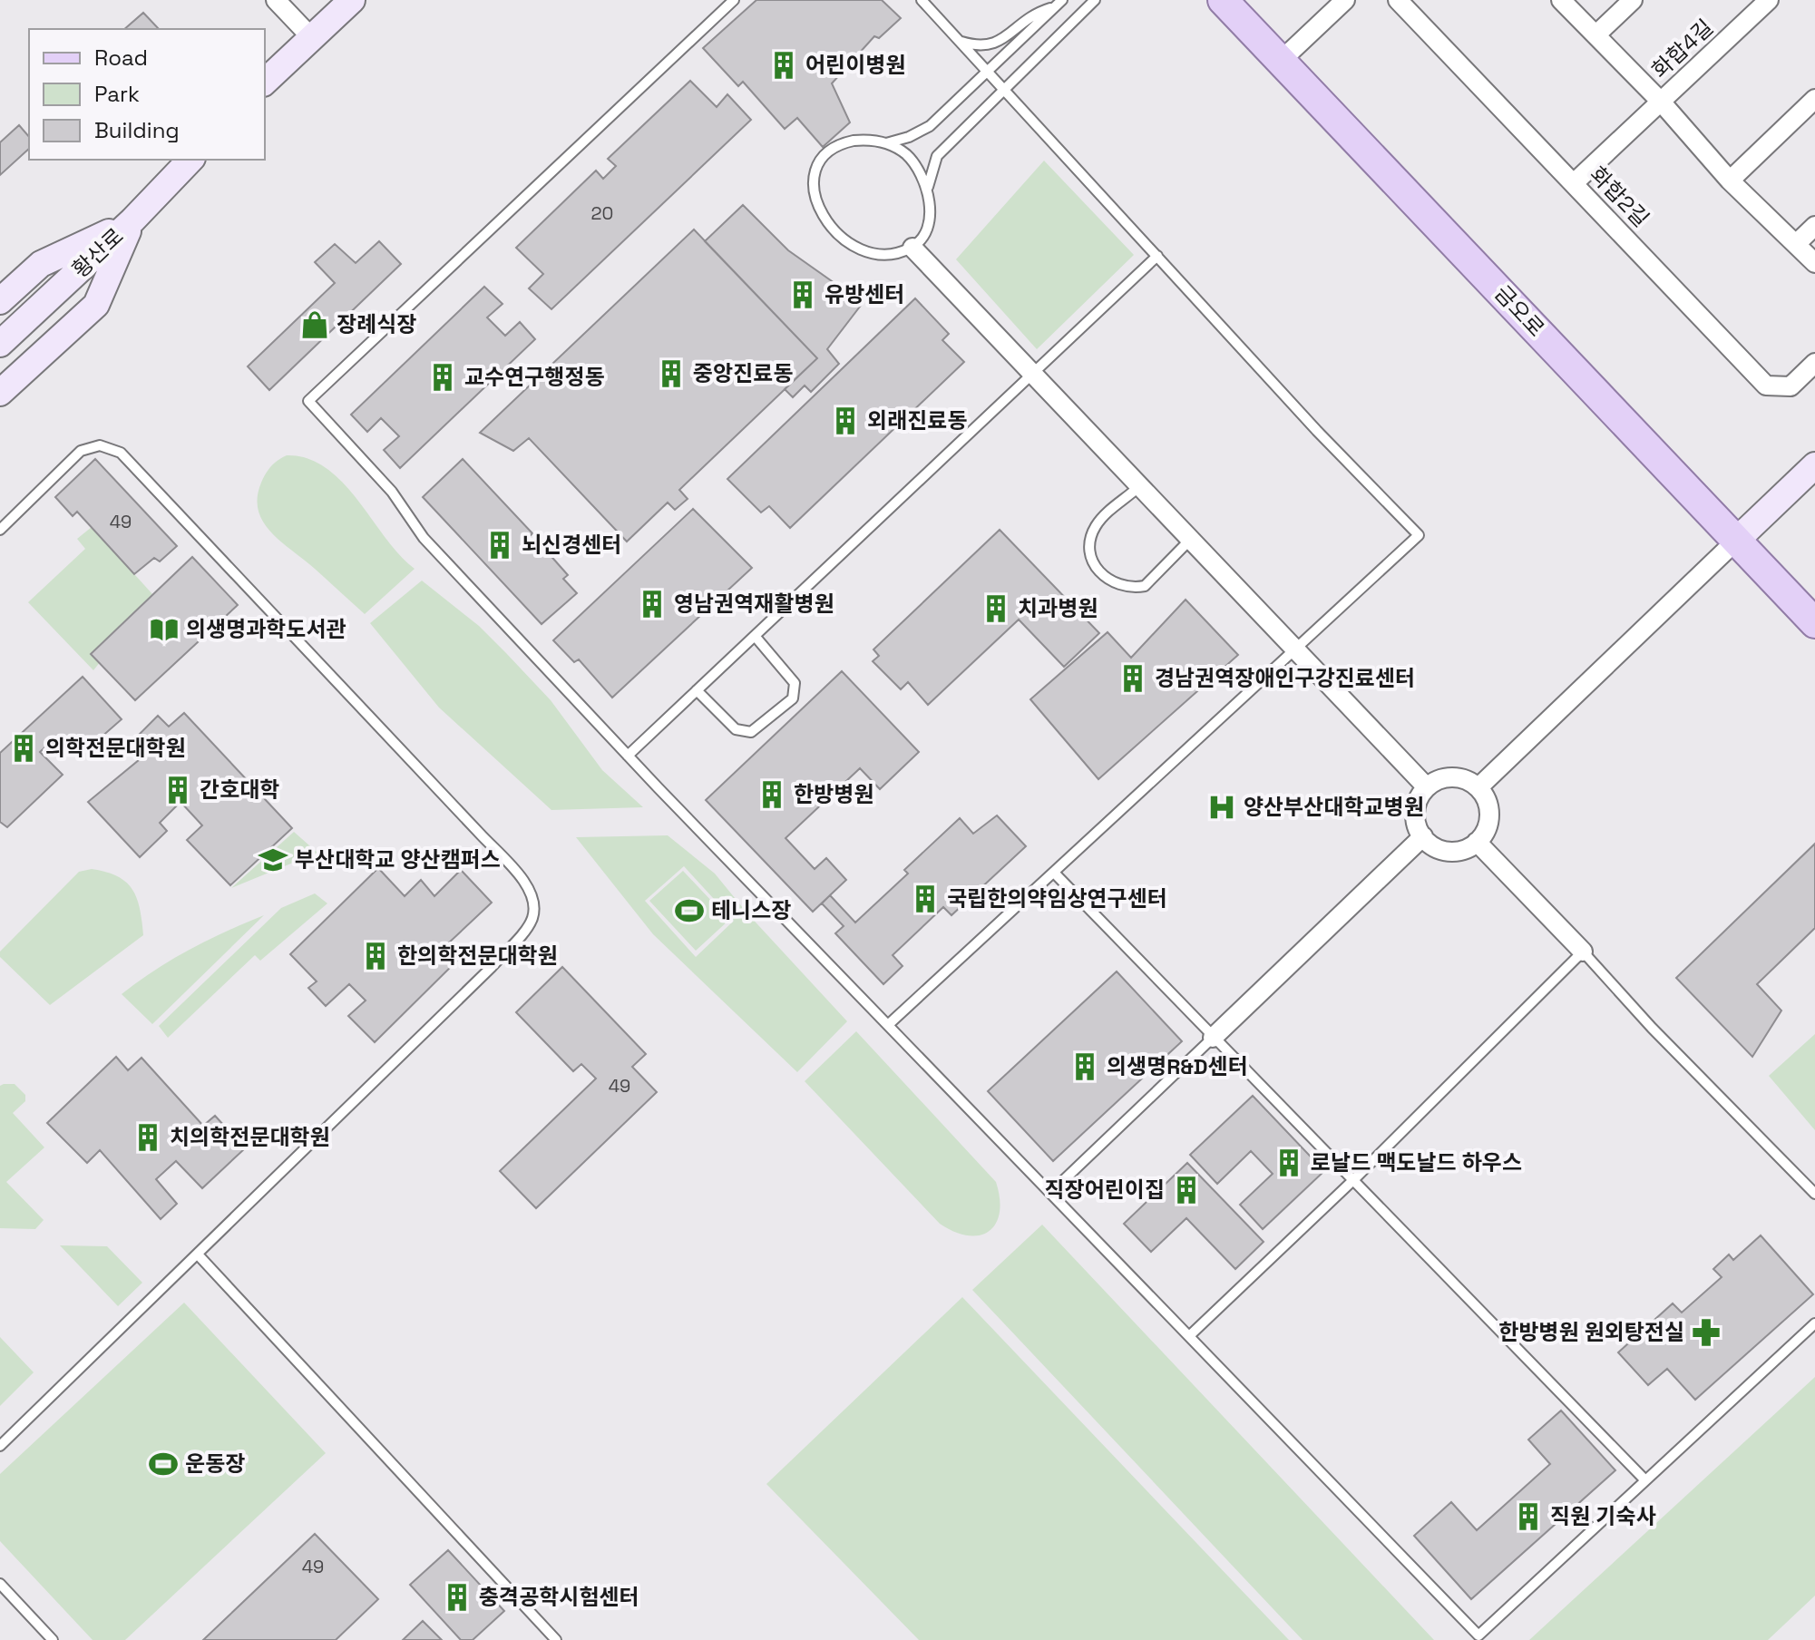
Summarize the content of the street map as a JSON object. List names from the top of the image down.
{
  "streets": {
    "main road": ["황산로", "금오로"],
    "street": ["화합4길", "화합2길"]
  },
  "places": {
    "building": [
      "어린이병원",
      "유방센터",
      "중앙진료동",
      "교수연구행정동",
      "외래진료동",
      "뇌신경센터",
      "영남권역재활병원",
      "치과병원",
      "경남권역장애인구강진료센터",
      "의학전문대학원",
      "간호대학",
      "한방병원",
      "국립한의약임상연구센터",
      "한의학전문대학원",
      "의생명R&D센터",
      "치의학전문대학원",
      "로날드 맥도날드 하우스",
      "직장어린이집",
      "직원 기숙사",
      "충격공학시험센터"
    ],
    "shop": ["장례식장"],
    "library": ["의생명과학도서관"],
    "hospital": ["양산부산대학교병원"],
    "school or university": ["부산대학교 양산캠퍼스"],
    "sports": ["테니스장", "운동장"],
    "pharmacy": ["한방병원 원외탕전실"]
  },
  "house_numbers": [
    "20",
    "49",
    "49",
    "49"
  ],
  "legend": ["Road", "Park", "Building"]
}
